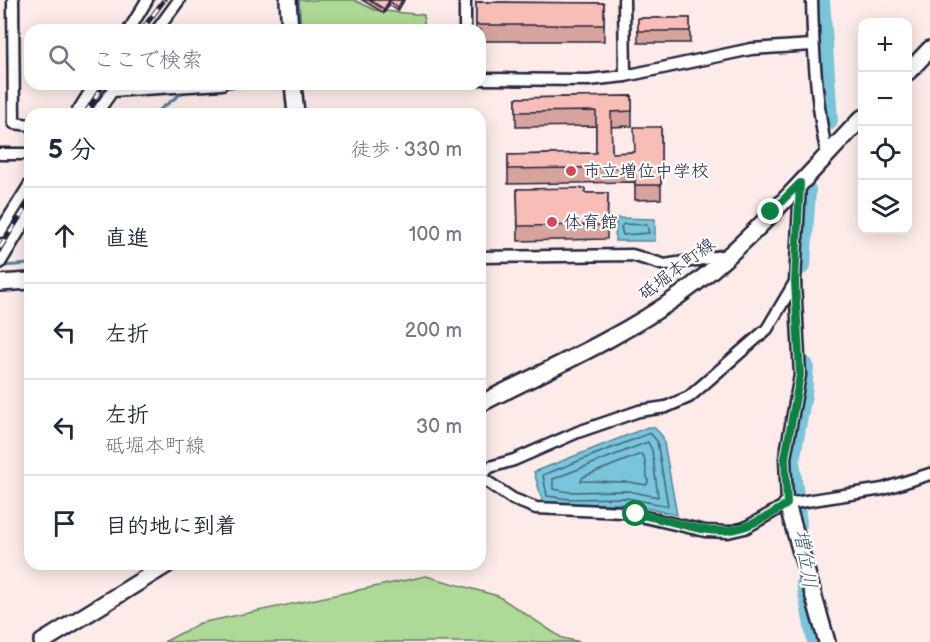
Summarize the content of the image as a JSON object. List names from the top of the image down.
{
  "streets": {
    "main road": ["砥堀本町線"]
  },
  "water": ["増位川"],
  "places": ["市立増位中学校", "体育館"],
  "page": {
    "map_buttons": ["+", "−"],
    "search": "ここで検索",
    "heading": ["5 分", "徒歩 · 330 m"],
    "list": [
      ["直進", "100 m"],
      ["左折", "200 m"],
      ["左折", "砥堀本町線", "30 m"],
      "目的地に到着"
    ]
  }
}
